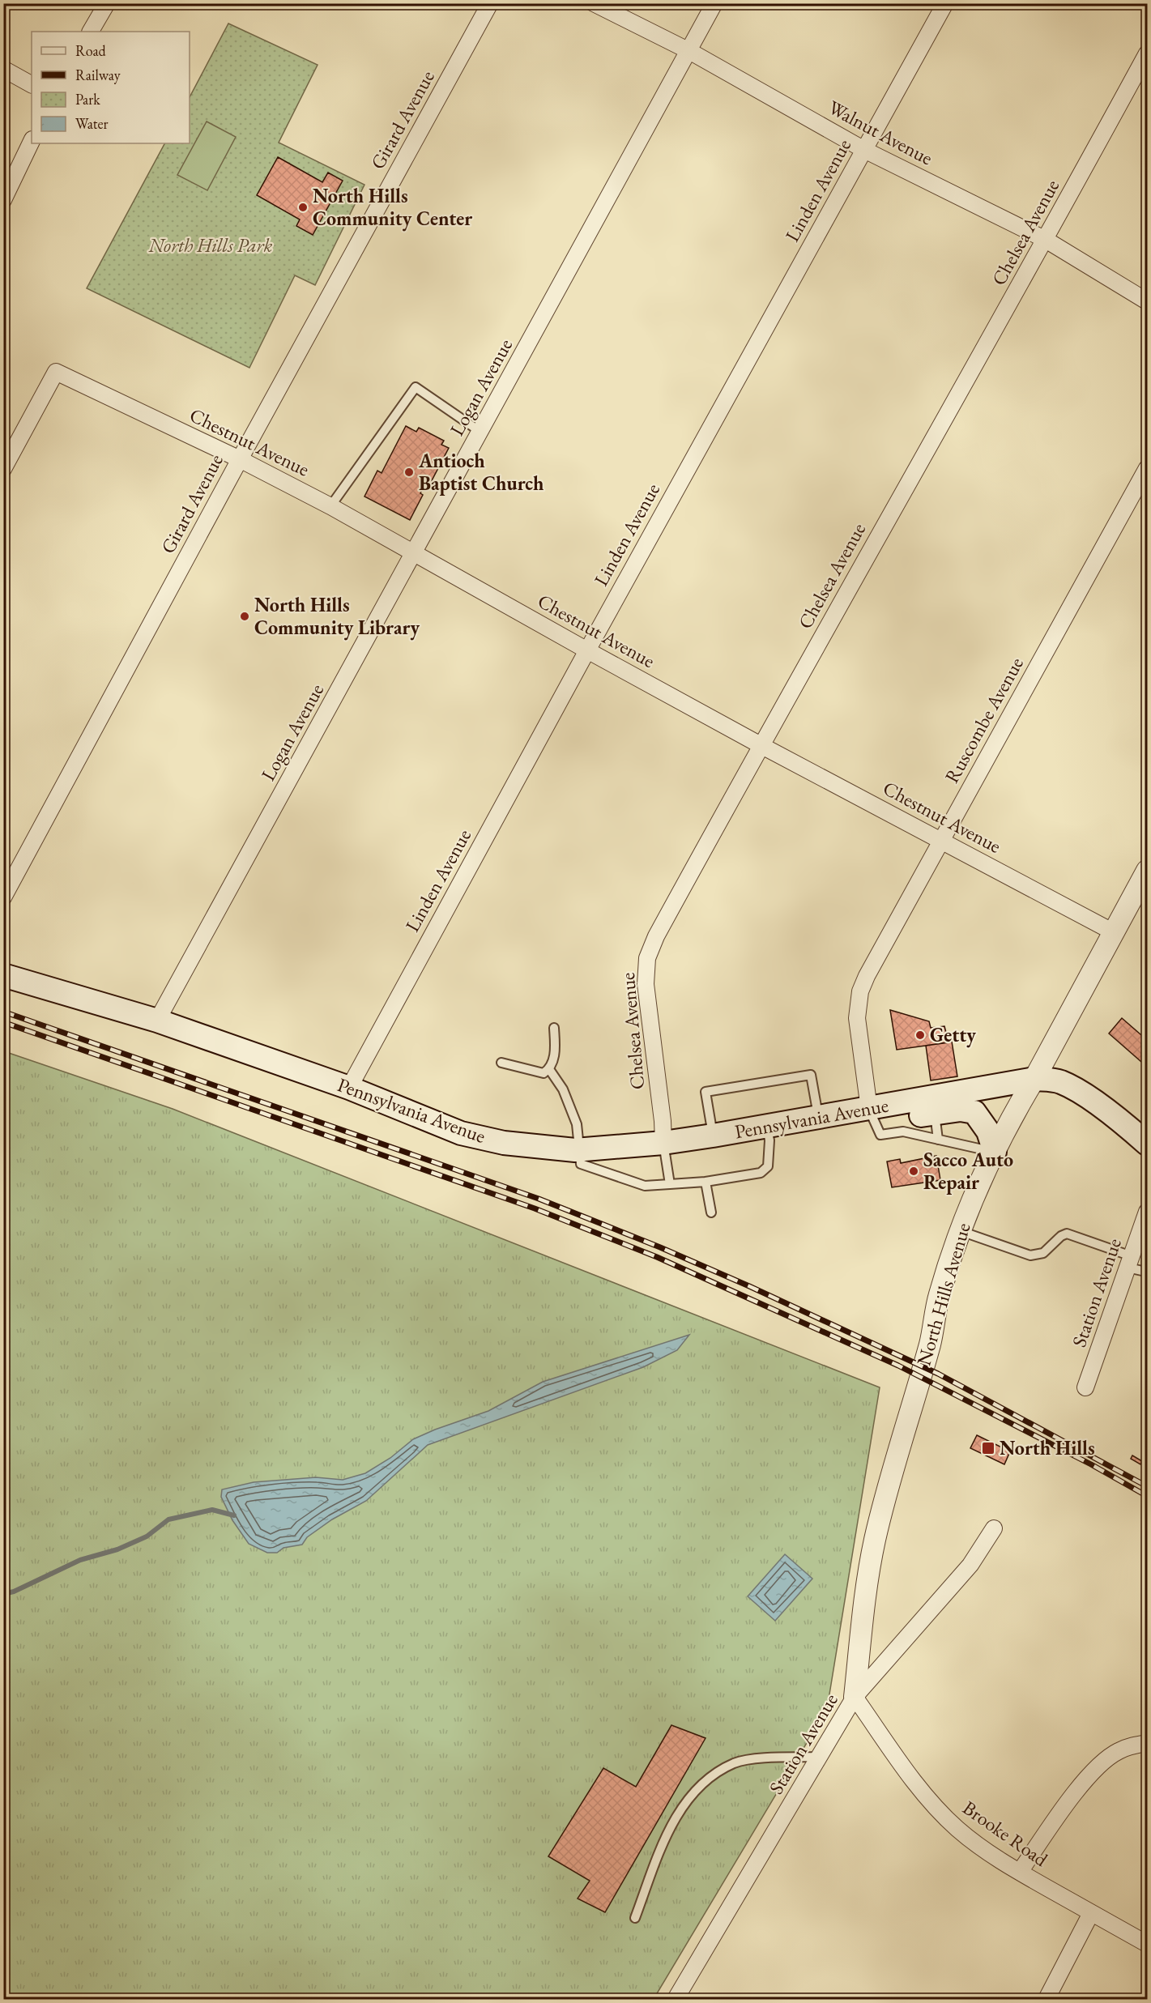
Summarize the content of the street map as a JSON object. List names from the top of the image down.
{
  "streets": {
    "main road": ["Pennsylvania Avenue"],
    "street": [
      "Girard Avenue",
      "Walnut Avenue",
      "Linden Avenue",
      "Chelsea Avenue",
      "Logan Avenue",
      "Chestnut Avenue",
      "Ruscombe Avenue",
      "Station Avenue",
      "North Hills Avenue",
      "Brooke Road"
    ]
  },
  "crossings": [
    ["Girard Avenue", "Chestnut Avenue"],
    ["Walnut Avenue", "Linden Avenue"],
    ["Walnut Avenue", "Chelsea Avenue"],
    ["Walnut Avenue", "Logan Avenue"],
    ["Linden Avenue", "Chestnut Avenue"],
    ["Linden Avenue", "Pennsylvania Avenue"],
    ["Chelsea Avenue", "Chestnut Avenue"],
    ["Chelsea Avenue", "Pennsylvania Avenue"],
    ["Logan Avenue", "Chestnut Avenue"],
    ["Logan Avenue", "Pennsylvania Avenue"],
    ["Chestnut Avenue", "Ruscombe Avenue"],
    ["Chestnut Avenue", "North Hills Avenue"],
    ["Ruscombe Avenue", "Pennsylvania Avenue"],
    ["Pennsylvania Avenue", "North Hills Avenue"],
    ["Station Avenue", "North Hills Avenue"],
    ["Station Avenue", "Brooke Road"],
    ["North Hills Avenue", "Brooke Road"]
  ],
  "parks": ["North Hills Park"],
  "places": {
    "other": [
      "North Hills Community Center",
      "Antioch Baptist Church",
      "North Hills Community Library",
      "Getty",
      "Sacco Auto Repair"
    ],
    "transit": ["North Hills"]
  },
  "legend": [
    "Road",
    "Railway",
    "Park",
    "Water"
  ]
}
